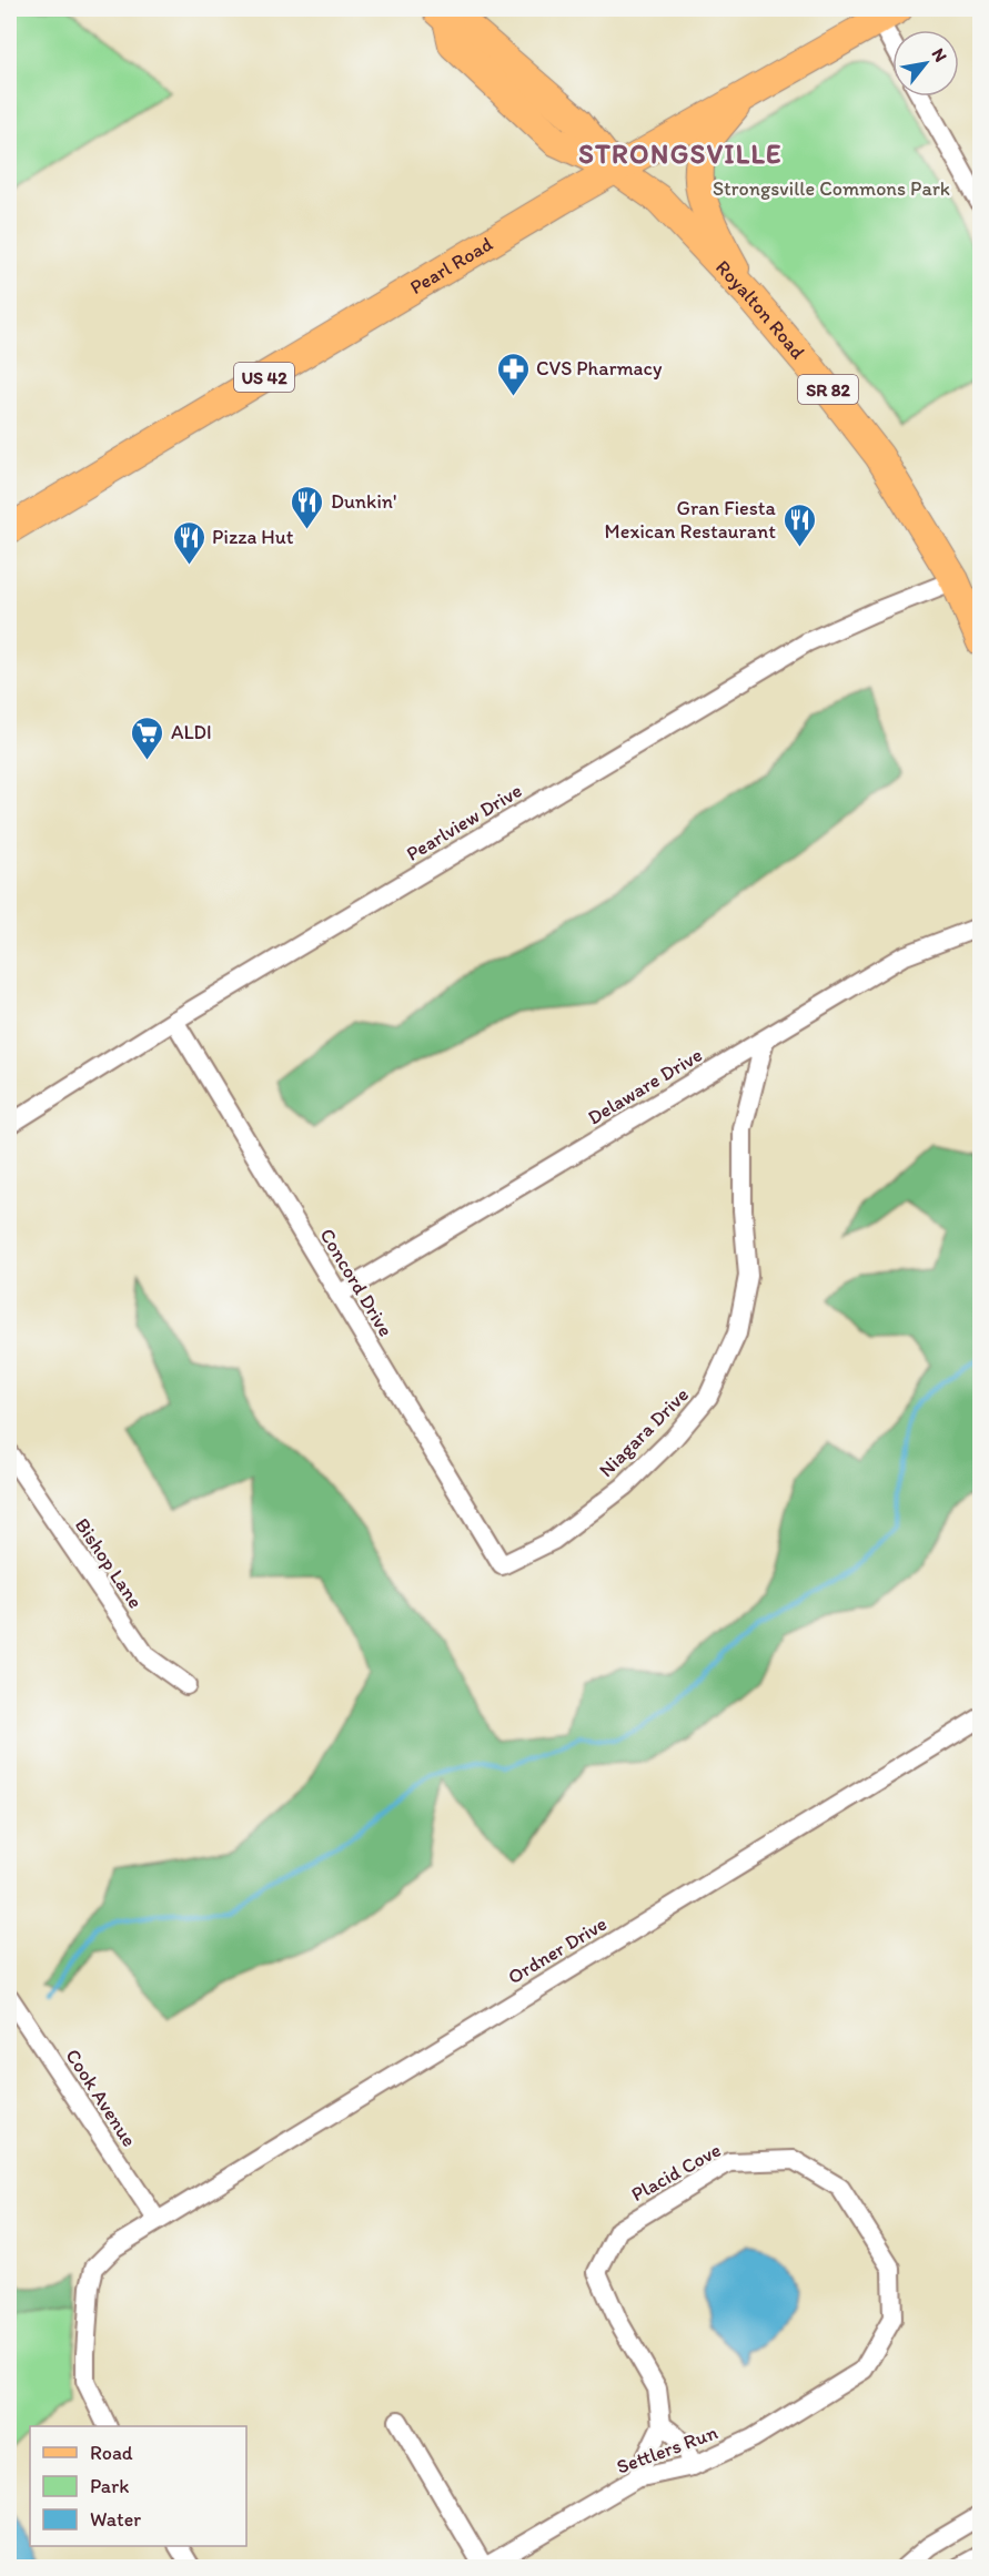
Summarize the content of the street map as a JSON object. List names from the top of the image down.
{
  "streets": {
    "main road": [
      "Pearl Road",
      "Royalton Road",
      "US 42",
      "SR 82"
    ],
    "street": [
      "Pearlview Drive",
      "Delaware Drive",
      "Concord Drive",
      "Niagara Drive",
      "Bishop Lane",
      "Ordner Drive",
      "Cook Avenue",
      "Placid Cove",
      "Settlers Run"
    ]
  },
  "crossings": [
    ["Pearl Road", "Royalton Road"],
    ["Royalton Road", "Pearlview Drive"],
    ["Pearlview Drive", "Concord Drive"],
    ["Delaware Drive", "Concord Drive"],
    ["Delaware Drive", "Niagara Drive"],
    ["Concord Drive", "Niagara Drive"],
    ["Ordner Drive", "Cook Avenue"],
    ["Placid Cove", "Settlers Run"]
  ],
  "districts": ["STRONGSVILLE"],
  "parks": ["Strongsville Commons Park"],
  "places": {
    "pharmacy": ["CVS Pharmacy"],
    "restaurant": ["Dunkin'", "Gran Fiesta Mexican Restaurant", "Pizza Hut"],
    "supermarket": ["ALDI"]
  },
  "legend": ["Road", "Park", "Water"],
  "north": "top right"
}
